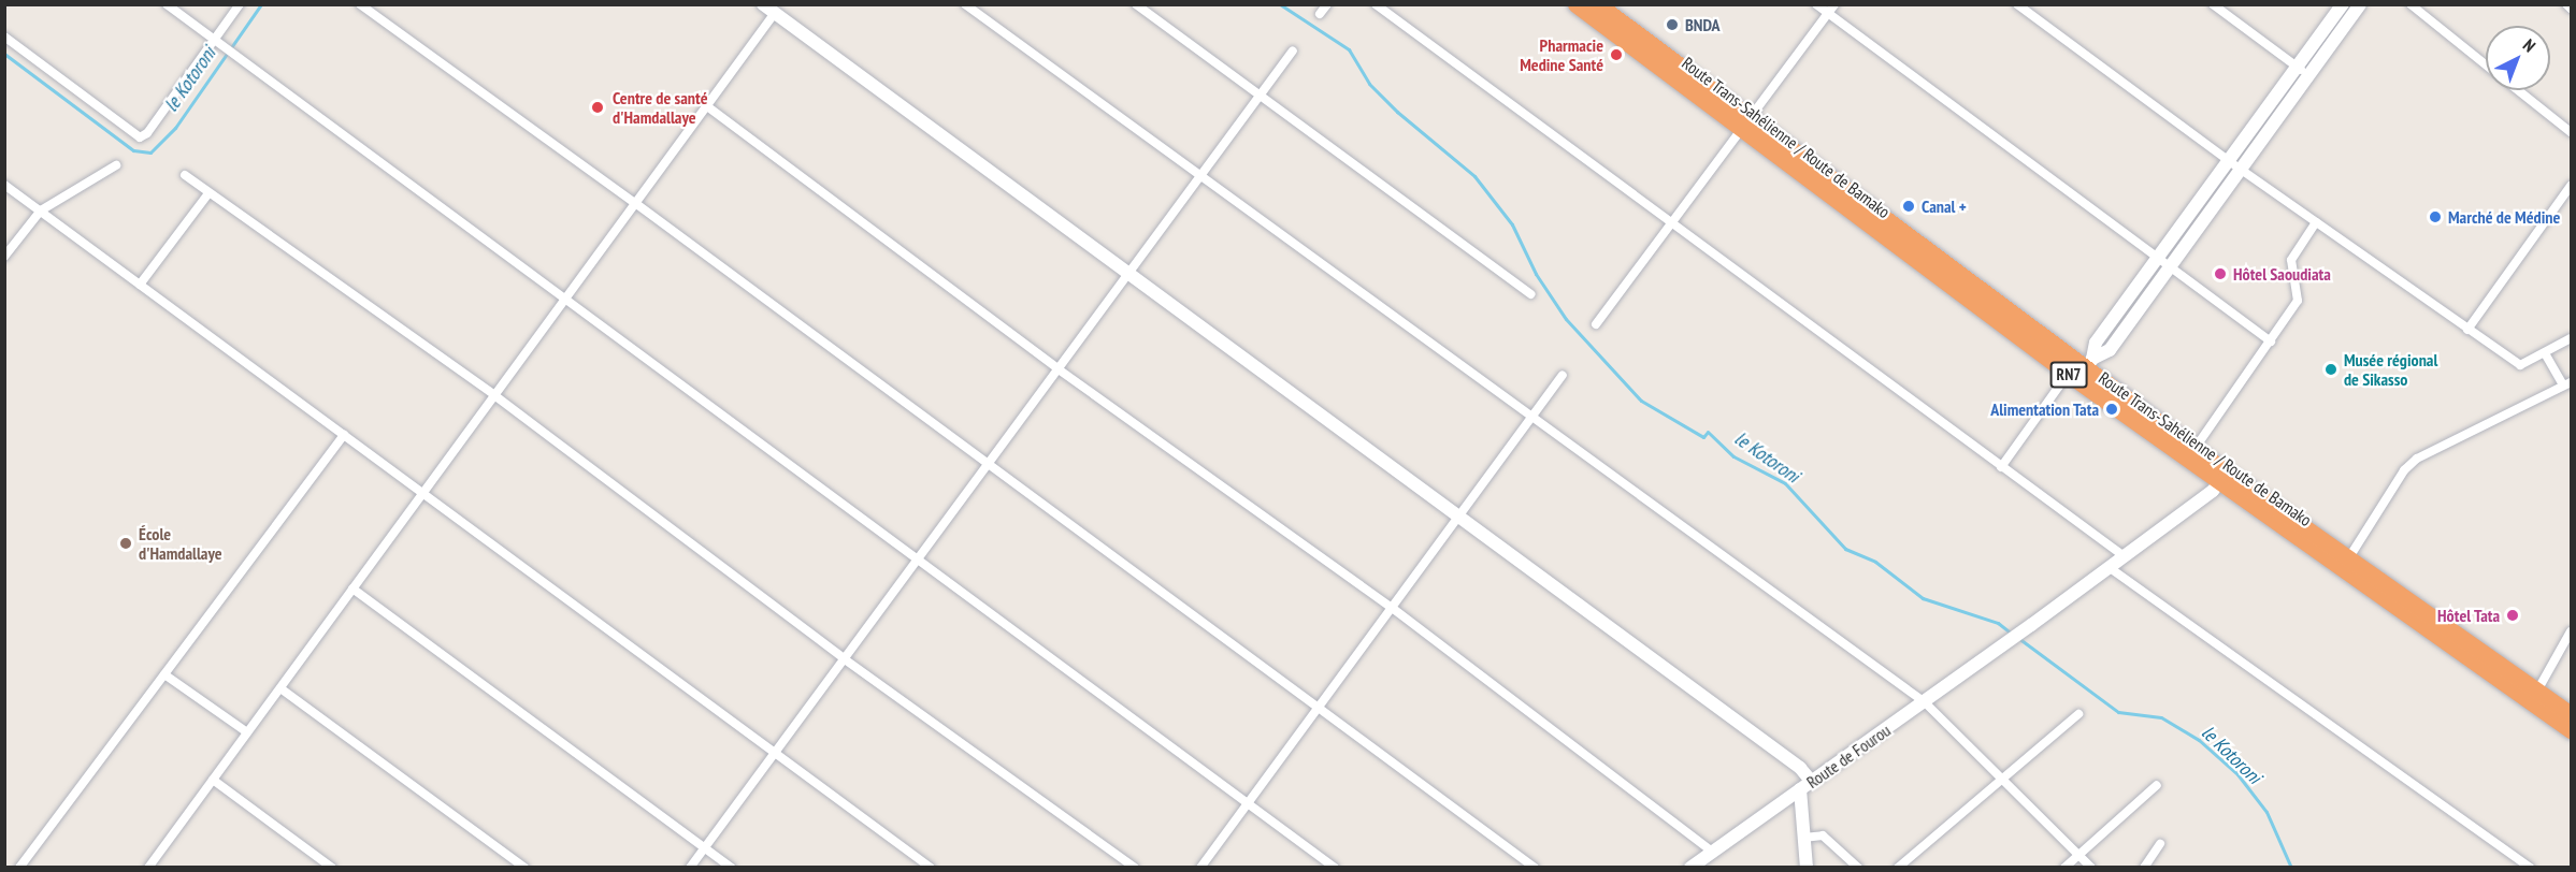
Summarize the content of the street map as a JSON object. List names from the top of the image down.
{
  "streets": {
    "highway": ["Route Trans-Sahélienne / Route de Bamako", "RN7"],
    "street": ["Route de Fourou"]
  },
  "crossings": [
    ["Route Trans-Sahélienne / Route de Bamako", "Route de Fourou"]
  ],
  "water": ["le Kotoroni"],
  "places": [
    "BNDA",
    "Pharmacie Medine Santé",
    "Centre de santé d'Hamdallaye",
    "Canal +",
    "Marché de Médine",
    "Hôtel Saoudiata",
    "Musée régional de Sikasso",
    "Alimentation Tata",
    "École d'Hamdallaye",
    "Hôtel Tata"
  ],
  "north": "top right"
}
